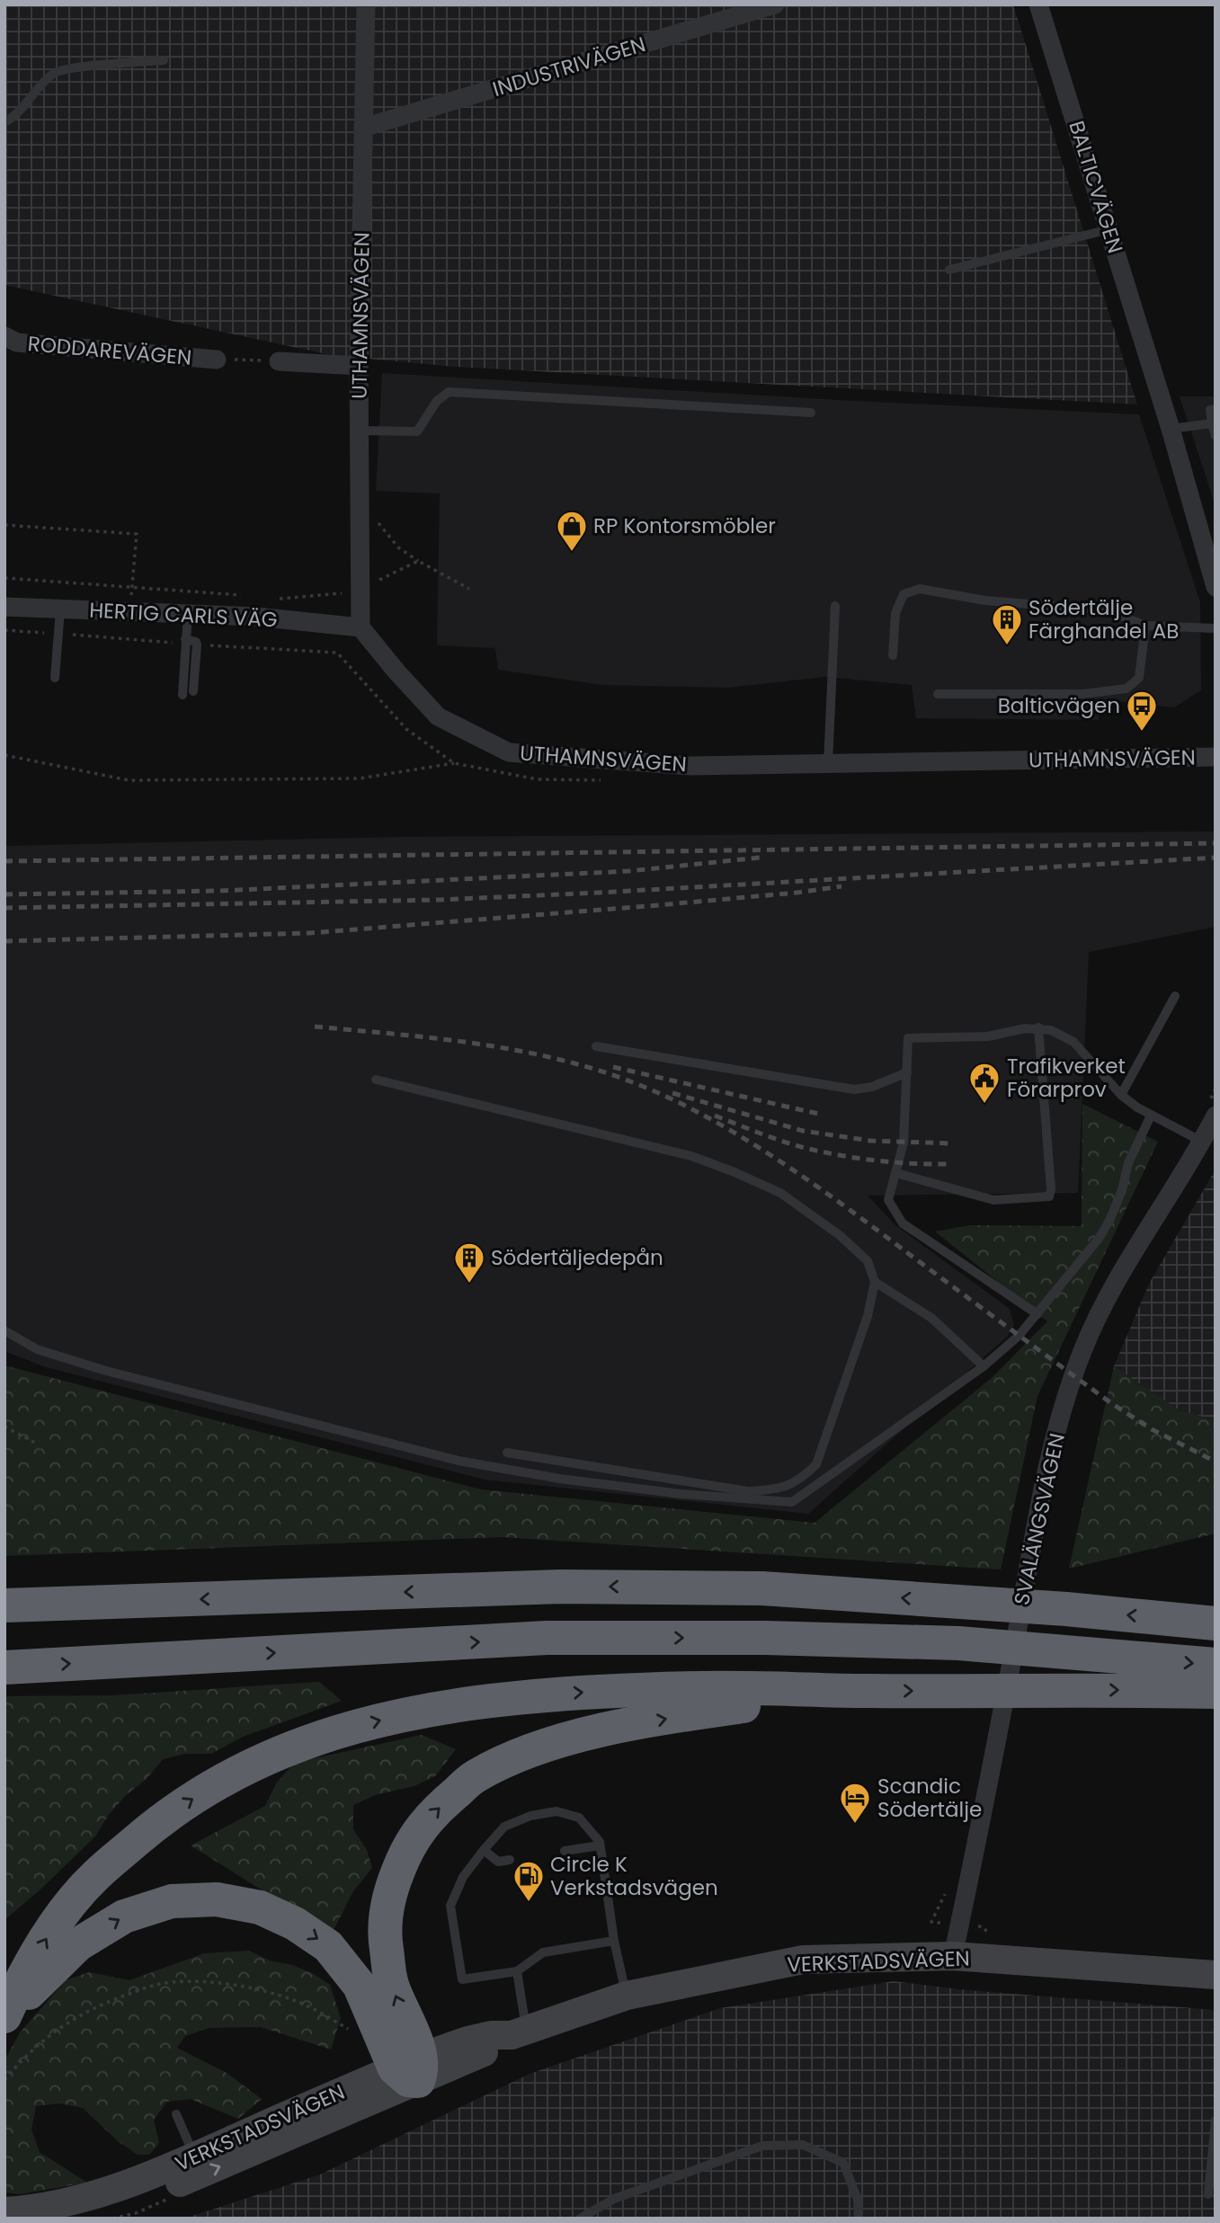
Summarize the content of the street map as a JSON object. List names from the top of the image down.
{
  "streets": {
    "main road": ["VERKSTADSVÄGEN"],
    "street": [
      "INDUSTRIVÄGEN",
      "BALTICVÄGEN",
      "UTHAMNSVÄGEN",
      "RODDAREVÄGEN",
      "HERTIG CARLS VÄG",
      "SVALÄNGSVÄGEN"
    ]
  },
  "crossings": [
    ["INDUSTRIVÄGEN", "UTHAMNSVÄGEN"],
    ["UTHAMNSVÄGEN", "HERTIG CARLS VÄG"],
    ["SVALÄNGSVÄGEN", "VERKSTADSVÄGEN"]
  ],
  "places": {
    "shop": ["RP Kontorsmöbler"],
    "building": ["Södertälje Färghandel AB", "Södertäljedepån"],
    "bus stop": ["Balticvägen"],
    "public building": ["Trafikverket Förarprov"],
    "hotel": ["Scandic Södertälje"],
    "fuel station": ["Circle K Verkstadsvägen"]
  }
}
